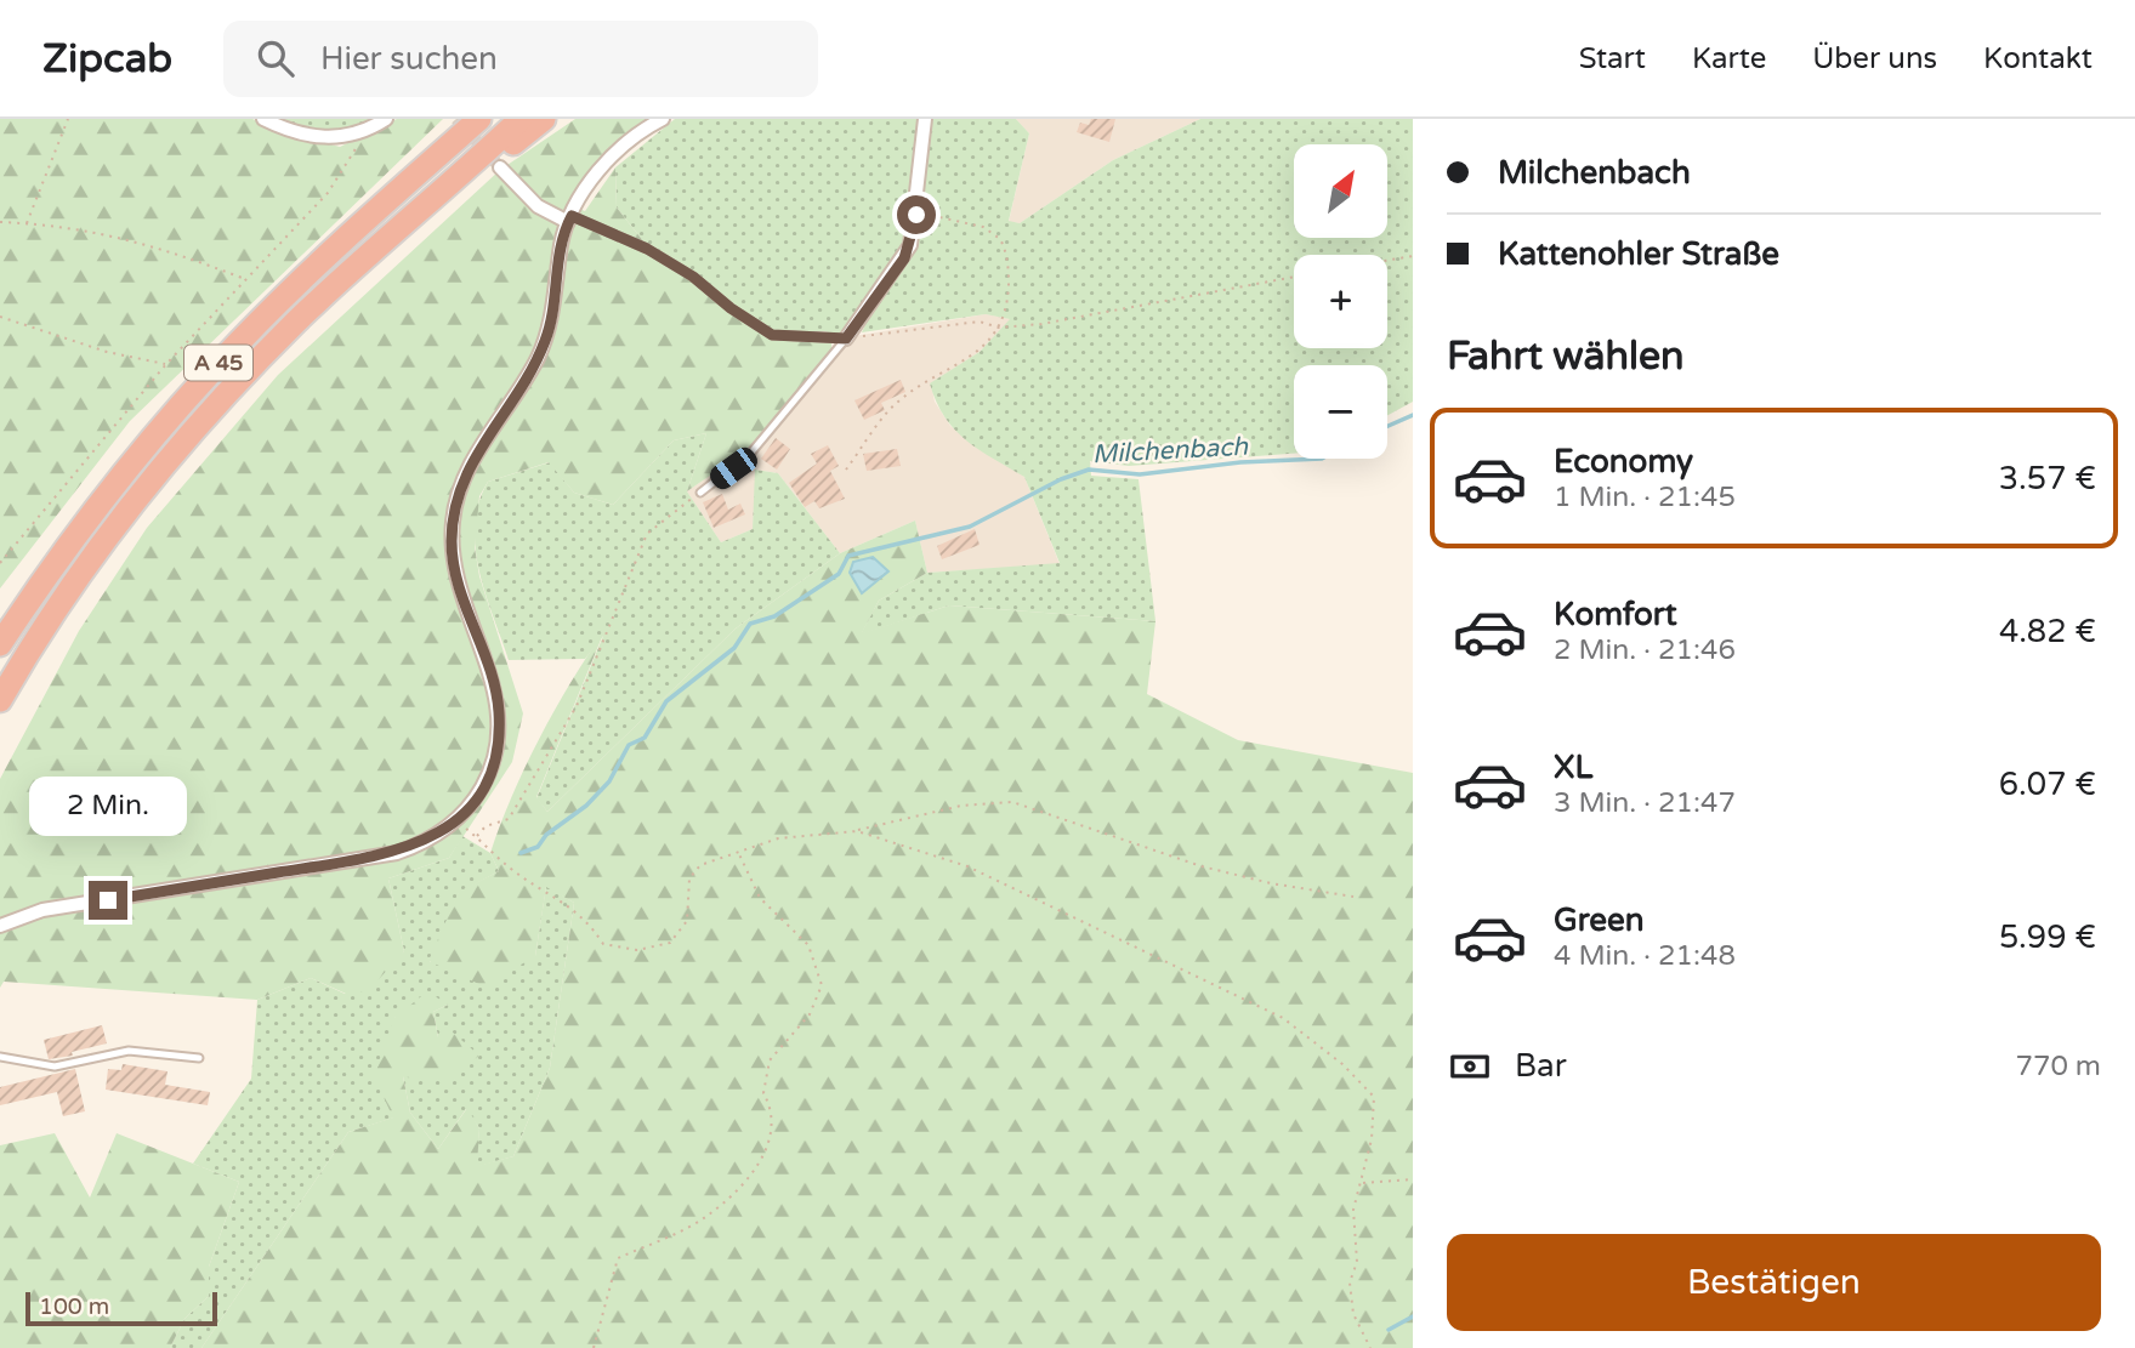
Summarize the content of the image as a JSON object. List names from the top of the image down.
{
  "streets": {
    "highway": ["A 45"]
  },
  "water": ["Milchenbach"],
  "scale_bar": "100 m",
  "north": "top right",
  "page": {
    "header": "Zipcab",
    "search": "Hier suchen",
    "nav": [
      "Start",
      "Karte",
      "Über uns",
      "Kontakt"
    ],
    "banner": ["Milchenbach", "Kattenohler Straße"],
    "map_buttons": ["+", "−"],
    "heading": "Fahrt wählen",
    "list": [
      {
        "name": "Economy",
        "note": "1 Min. · 21:45",
        "value": "3.57 €"
      },
      {
        "name": "Komfort",
        "note": "2 Min. · 21:46",
        "value": "4.82 €"
      },
      {
        "name": "XL",
        "note": "3 Min. · 21:47",
        "value": "6.07 €"
      },
      {
        "name": "Green",
        "note": "4 Min. · 21:48",
        "value": "5.99 €"
      }
    ],
    "bubble": "2 Min.",
    "pay": ["Bar", "770 m"],
    "buttons": "Bestätigen",
    "scale": "100 m"
  }
}
